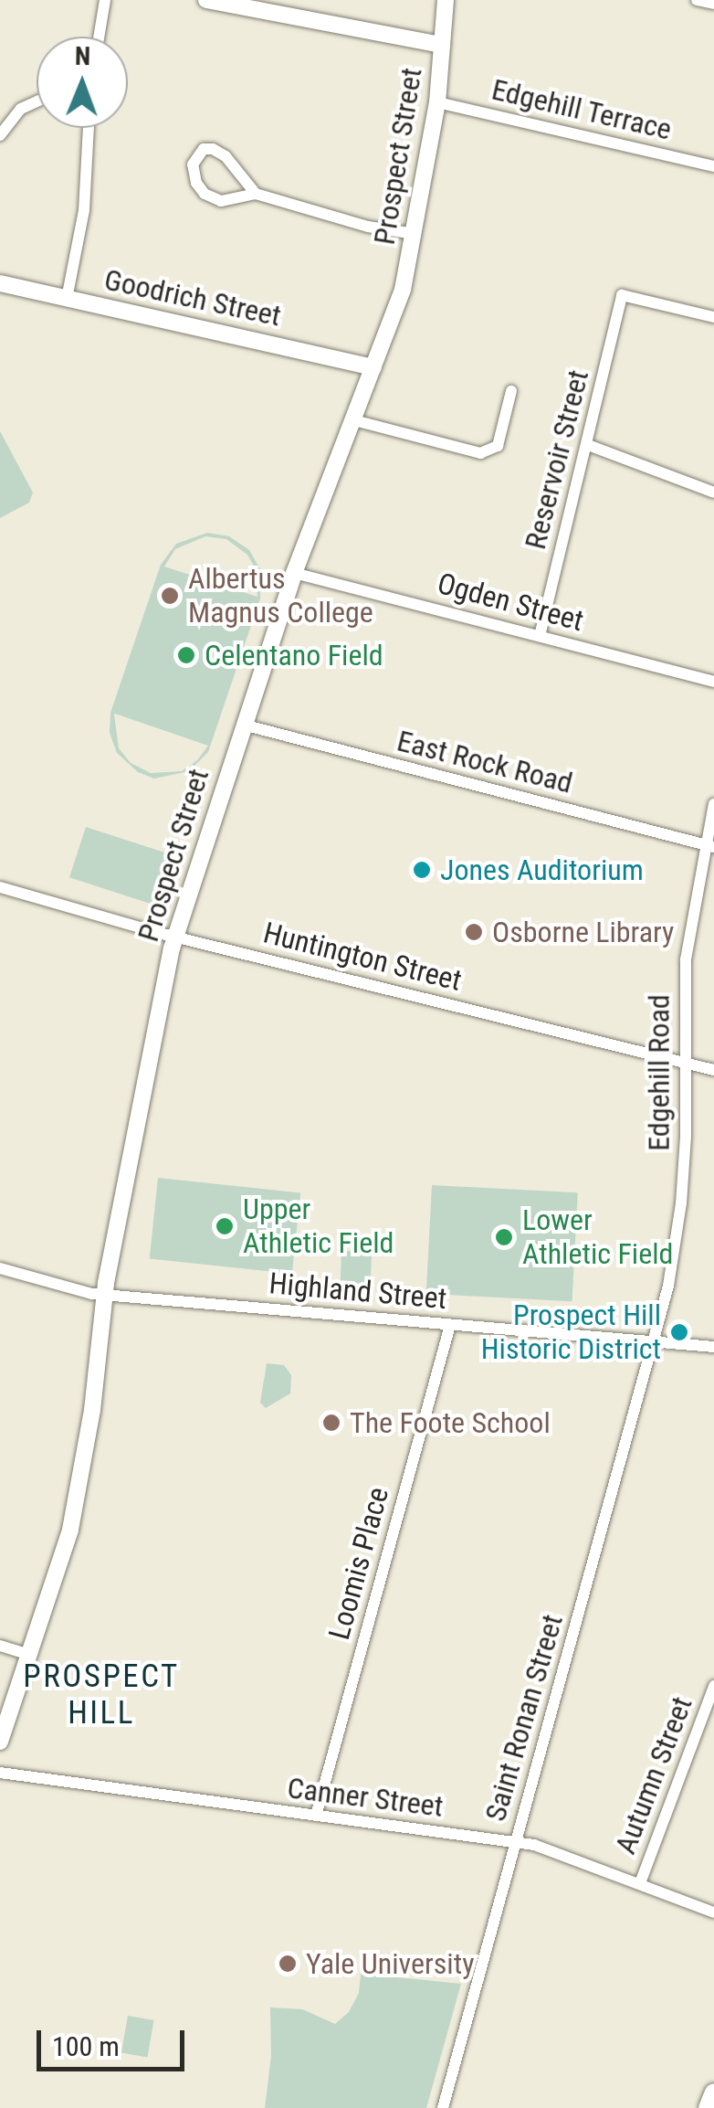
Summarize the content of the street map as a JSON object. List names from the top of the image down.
{
  "streets": {
    "main road": ["Prospect Street", "Goodrich Street"],
    "street": [
      "Edgehill Terrace",
      "Reservoir Street",
      "Ogden Street",
      "East Rock Road",
      "Huntington Street",
      "Edgehill Road",
      "Highland Street",
      "Loomis Place",
      "Saint Ronan Street",
      "Autumn Street",
      "Canner Street"
    ]
  },
  "crossings": [
    ["Edgehill Terrace", "Prospect Street"],
    ["Prospect Street", "Goodrich Street"],
    ["Prospect Street", "Ogden Street"],
    ["Prospect Street", "East Rock Road"],
    ["Prospect Street", "Huntington Street"],
    ["Prospect Street", "Highland Street"],
    ["Reservoir Street", "Ogden Street"],
    ["East Rock Road", "Edgehill Road"],
    ["Huntington Street", "Edgehill Road"],
    ["Edgehill Road", "Highland Street"],
    ["Edgehill Road", "Saint Ronan Street"],
    ["Highland Street", "Loomis Place"],
    ["Highland Street", "Saint Ronan Street"],
    ["Loomis Place", "Canner Street"],
    ["Saint Ronan Street", "Canner Street"],
    ["Autumn Street", "Canner Street"]
  ],
  "districts": ["PROSPECT HILL"],
  "places": [
    "Albertus Magnus College",
    "Celentano Field",
    "Jones Auditorium",
    "Osborne Library",
    "Upper Athletic Field",
    "Lower Athletic Field",
    "Prospect Hill Historic District",
    "The Foote School",
    "Yale University"
  ],
  "scale_bar": "100 m",
  "north": "top"
}
